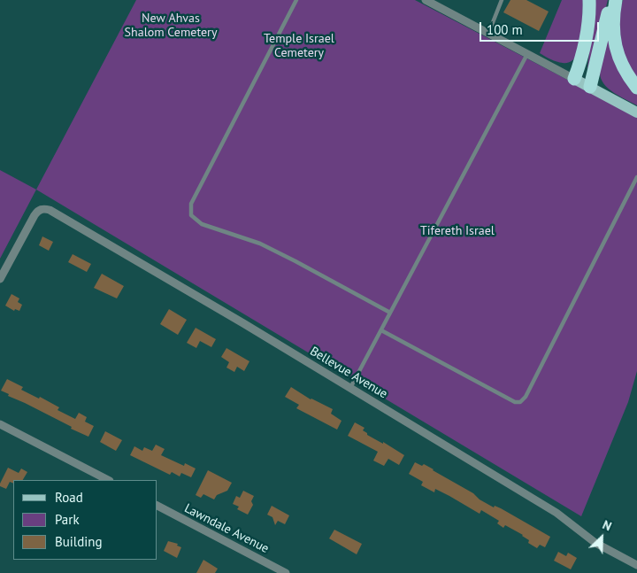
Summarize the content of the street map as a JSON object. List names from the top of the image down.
{
  "streets": {
    "street": ["Bellevue Avenue", "Lawndale Avenue"]
  },
  "parks": ["New Ahvas Shalom Cemetery", "Temple Israel Cemetery", "Tifereth Israel"],
  "legend": ["Road", "Park", "Building"],
  "scale_bar": "100 m",
  "north": "top right"
}
